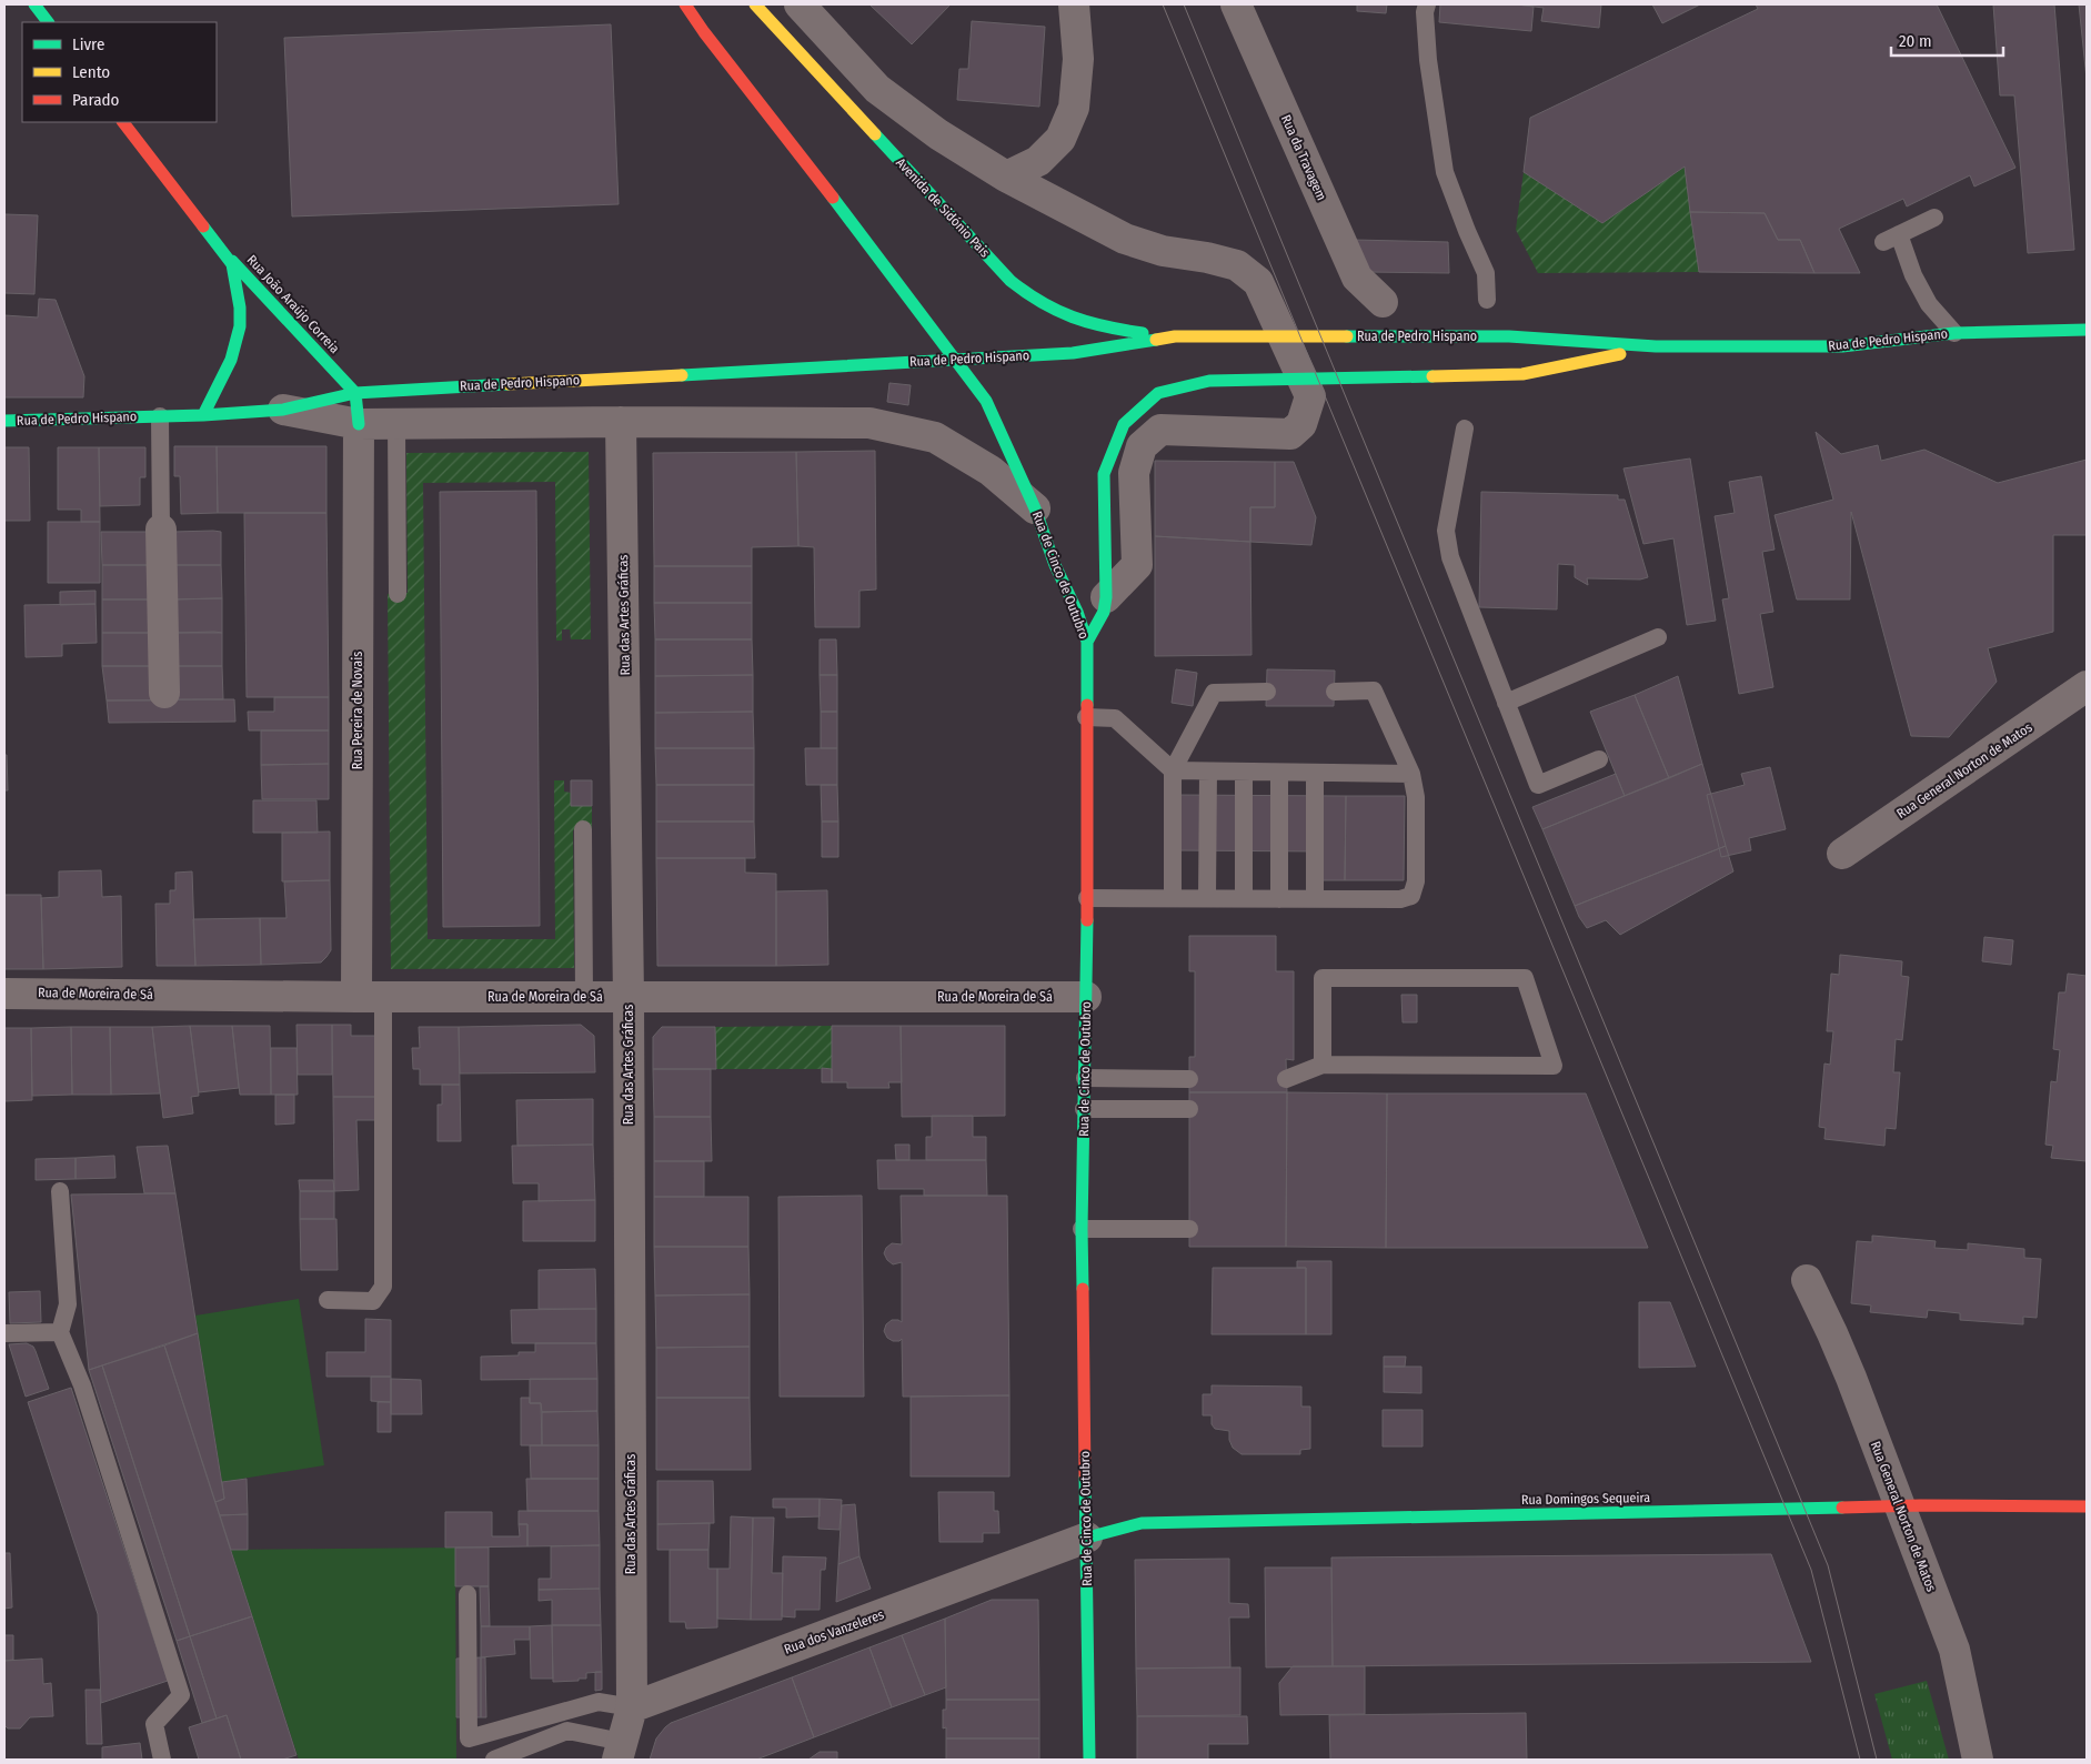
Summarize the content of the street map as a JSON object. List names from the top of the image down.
{
  "streets": {
    "main road": [
      "Avenida de Sidónio Pais",
      "Rua João Araújo Correia",
      "Rua de Pedro Hispano",
      "Rua de Cinco de Outubro",
      "Rua Domingos Sequeira"
    ],
    "street": [
      "Rua da Travagem",
      "Rua das Artes Gráficas",
      "Rua Pereira de Novais",
      "Rua General Norton de Matos",
      "Rua de Moreira de Sá",
      "Rua dos Vanzeleres"
    ]
  },
  "crossings": [
    ["Avenida de Sidónio Pais", "Rua de Pedro Hispano"],
    ["Rua João Araújo Correia", "Rua de Pedro Hispano"],
    ["Rua de Pedro Hispano", "Rua de Cinco de Outubro"],
    ["Rua de Pedro Hispano", "Rua das Artes Gráficas"],
    ["Rua de Pedro Hispano", "Rua Pereira de Novais"],
    ["Rua de Cinco de Outubro", "Rua de Moreira de Sá"],
    ["Rua de Cinco de Outubro", "Rua Domingos Sequeira"],
    ["Rua de Cinco de Outubro", "Rua dos Vanzeleres"],
    ["Rua das Artes Gráficas", "Rua de Moreira de Sá"],
    ["Rua das Artes Gráficas", "Rua dos Vanzeleres"],
    ["Rua Pereira de Novais", "Rua de Moreira de Sá"],
    ["Rua Domingos Sequeira", "Rua dos Vanzeleres"]
  ],
  "legend": ["Livre", "Lento", "Parado"],
  "scale_bar": "20 m"
}
